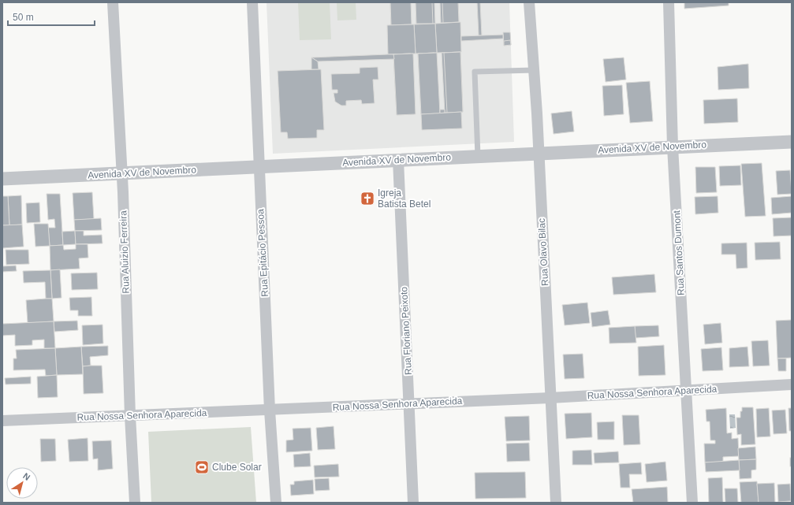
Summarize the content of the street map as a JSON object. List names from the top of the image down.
{
  "streets": {
    "street": [
      "Avenida XV de Novembro",
      "Rua Aluizio Ferreira",
      "Rua Olavo Bilac",
      "Rua Epitácio Pessoa",
      "Rua Santos Dumont",
      "Rua Floriano Peixoto",
      "Rua Nossa Senhora Aparecida"
    ]
  },
  "crossings": [
    ["Avenida XV de Novembro", "Rua Aluizio Ferreira"],
    ["Avenida XV de Novembro", "Rua Olavo Bilac"],
    ["Avenida XV de Novembro", "Rua Epitácio Pessoa"],
    ["Avenida XV de Novembro", "Rua Santos Dumont"],
    ["Avenida XV de Novembro", "Rua Floriano Peixoto"],
    ["Rua Aluizio Ferreira", "Rua Nossa Senhora Aparecida"],
    ["Rua Olavo Bilac", "Rua Nossa Senhora Aparecida"],
    ["Rua Epitácio Pessoa", "Rua Nossa Senhora Aparecida"],
    ["Rua Santos Dumont", "Rua Nossa Senhora Aparecida"],
    ["Rua Floriano Peixoto", "Rua Nossa Senhora Aparecida"]
  ],
  "places": {
    "church": ["Igreja Batista Betel"],
    "sports": ["Clube Solar"]
  },
  "scale_bar": "50 m",
  "north": "top right"
}
